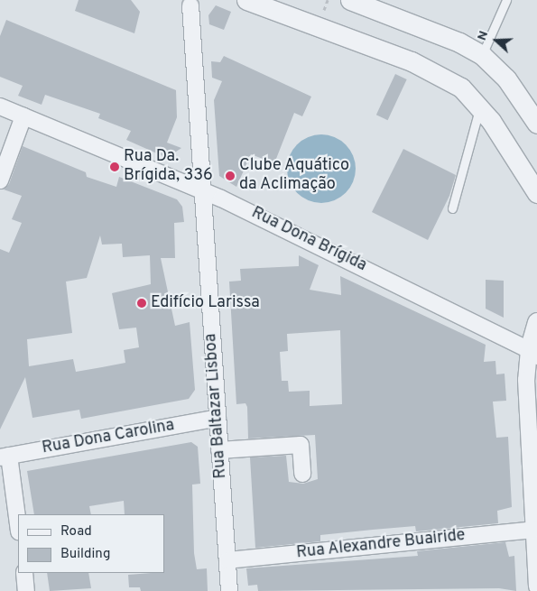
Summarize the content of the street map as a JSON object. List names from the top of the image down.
{
  "streets": {
    "street": [
      "Rua Dona Brígida",
      "Rua Baltazar Lisboa",
      "Rua Dona Carolina",
      "Rua Alexandre Buairide"
    ]
  },
  "crossings": [
    ["Rua Dona Brígida", "Rua Baltazar Lisboa"],
    ["Rua Baltazar Lisboa", "Rua Dona Carolina"],
    ["Rua Baltazar Lisboa", "Rua Alexandre Buairide"]
  ],
  "places": ["Rua Da. Brígida, 336", "Clube Aquático da Aclimação", "Edifício Larissa"],
  "legend": ["Road", "Building"],
  "north": "left"
}
